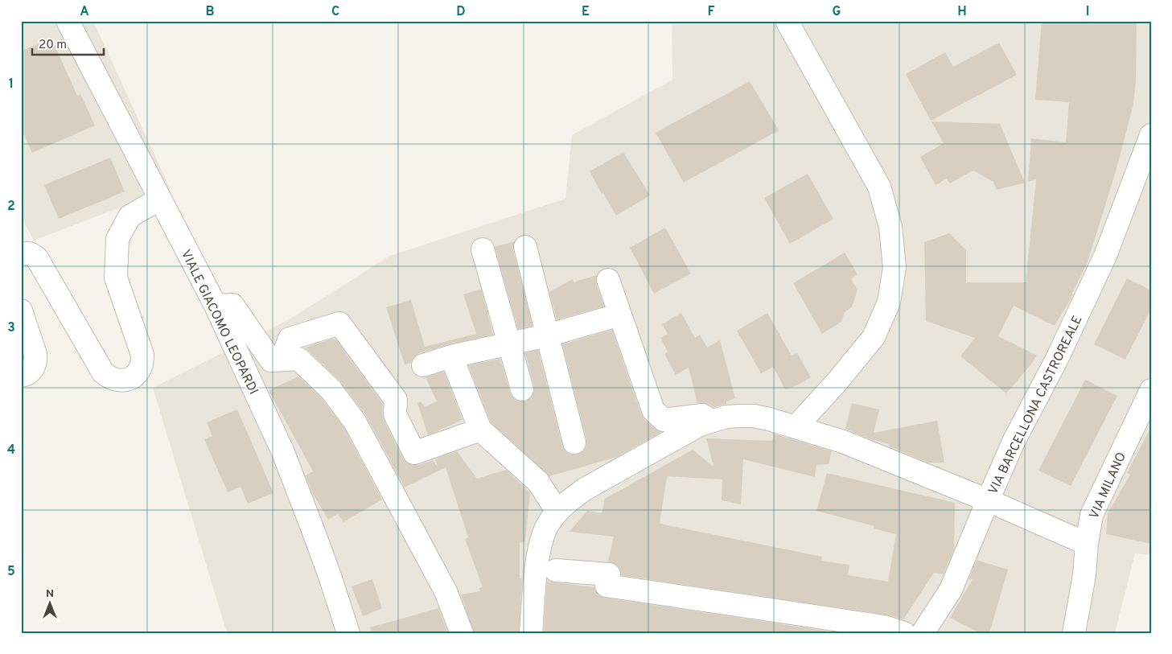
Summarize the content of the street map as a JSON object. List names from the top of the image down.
{
  "streets": {
    "street": ["VIALE GIACOMO LEOPARDI", "VIA BARCELLONA CASTROREALE", "VIA MILANO"]
  },
  "scale_bar": "20 m",
  "north": "top",
  "grid": {
    "columns": [
      "A",
      "B",
      "C",
      "D",
      "E",
      "F",
      "G",
      "H",
      "I"
    ],
    "rows": [
      "1",
      "2",
      "3",
      "4",
      "5"
    ]
  }
}
